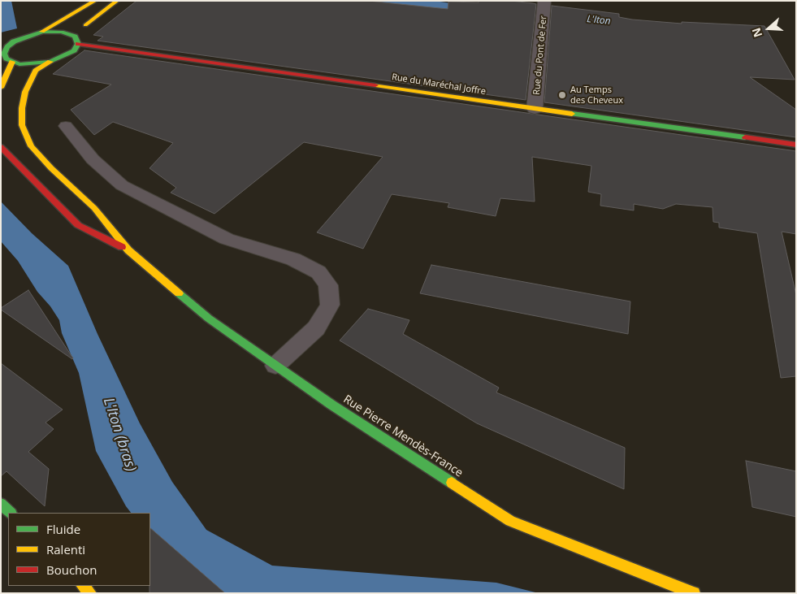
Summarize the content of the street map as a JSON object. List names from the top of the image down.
{
  "streets": {
    "main road": ["Rue du Maréchal Joffre", "Rue Pierre Mendès-France"],
    "street": ["Rue du Pont de Fer"]
  },
  "crossings": [
    ["Rue du Pont de Fer", "Rue du Maréchal Joffre"]
  ],
  "water": ["L'Iton", "L'Iton (bras)"],
  "places": ["Au Temps des Cheveux"],
  "legend": ["Fluide", "Ralenti", "Bouchon"],
  "north": "left"
}
